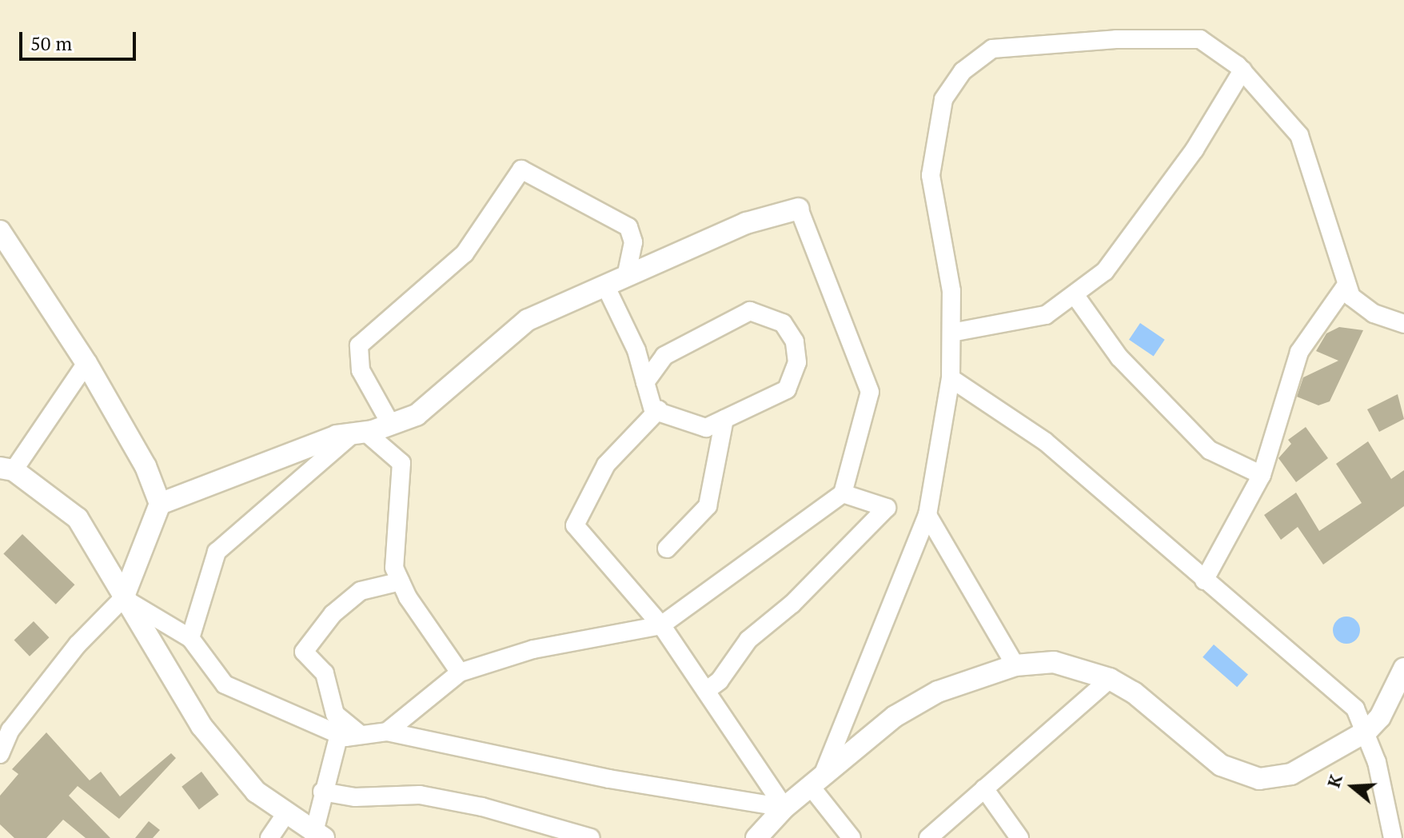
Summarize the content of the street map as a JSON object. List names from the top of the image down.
{
  "scale_bar": "50 m",
  "north": "left"
}
